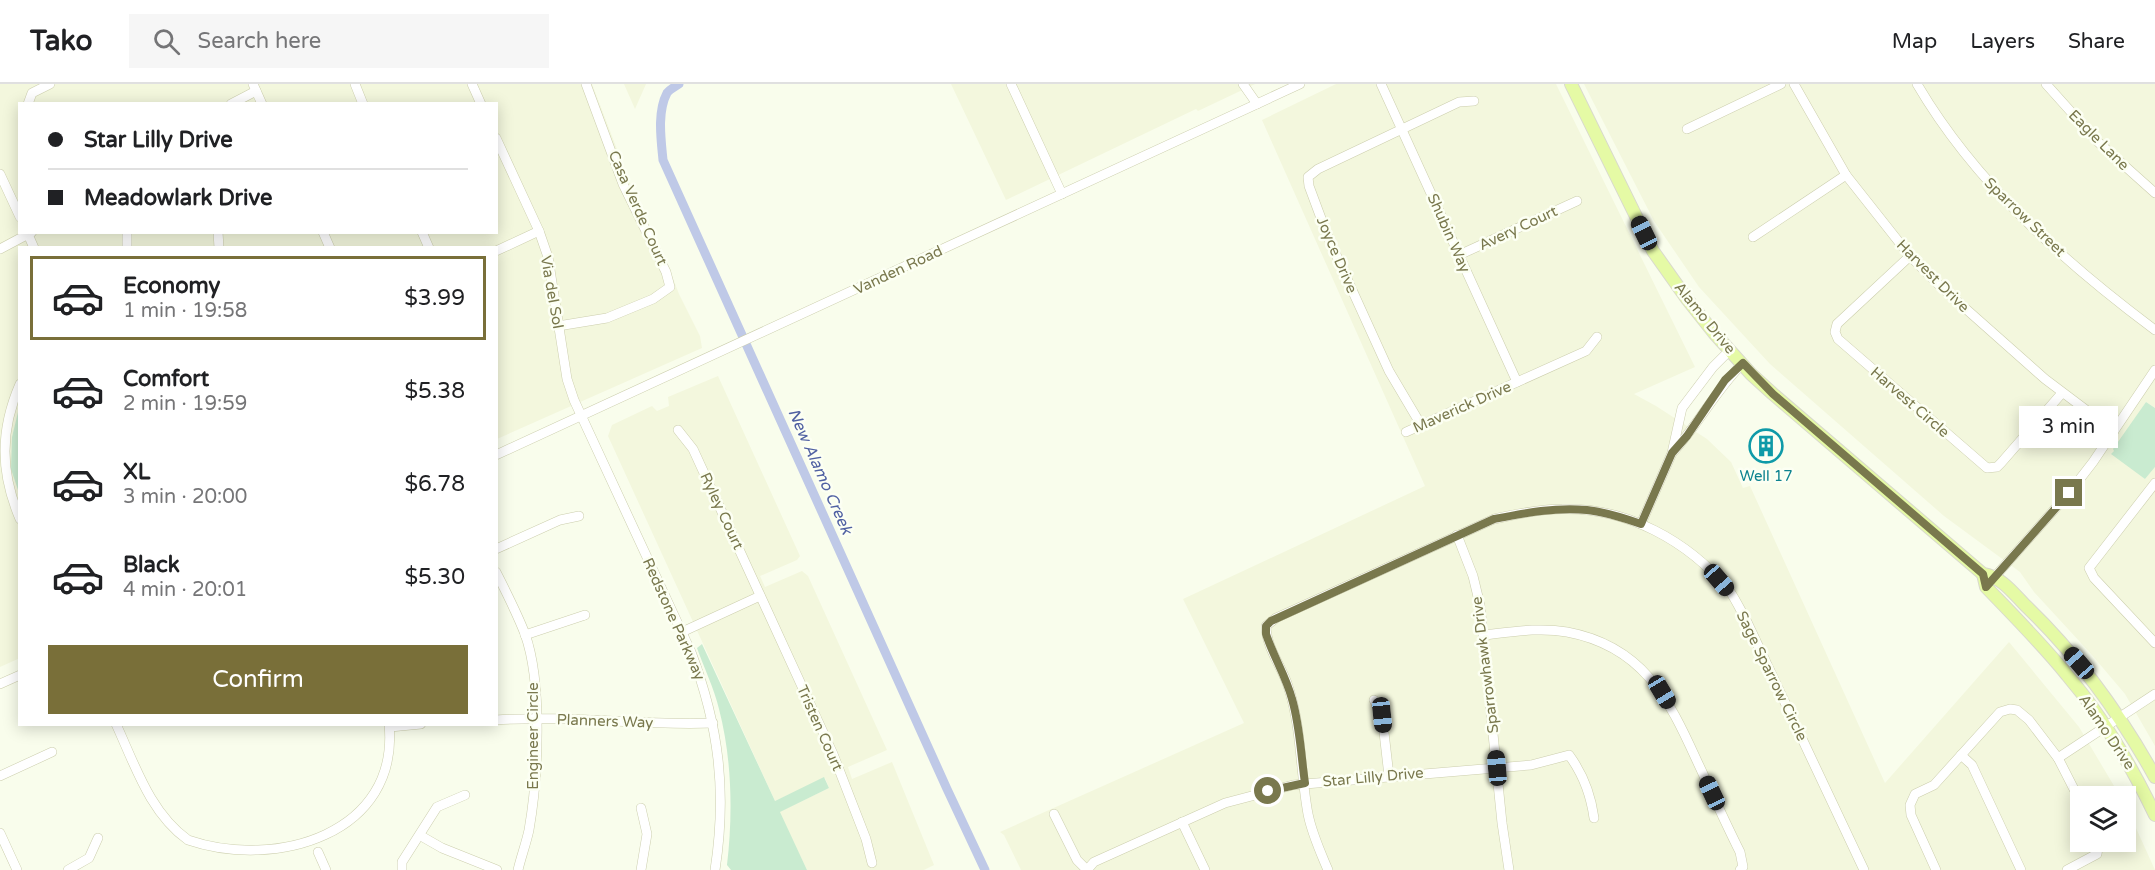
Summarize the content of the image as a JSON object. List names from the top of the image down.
{
  "streets": {
    "main road": ["Alamo Drive"],
    "street": [
      "Eagle Lane",
      "Casa Verde Court",
      "Sparrow Street",
      "Avery Court",
      "Shubin Way",
      "Joyce Drive",
      "Vanden Road",
      "Harvest Drive",
      "Via del Sol",
      "Harvest Circle",
      "Maverick Drive",
      "Ryley Court",
      "Redstone Parkway",
      "Sparrowhawk Drive",
      "Sage Sparrow Circle",
      "Planners Way",
      "Tristen Court",
      "Engineer Circle",
      "Star Lilly Drive"
    ]
  },
  "crossings": [
    ["Casa Verde Court", "Via del Sol"],
    ["Avery Court", "Shubin Way"],
    ["Shubin Way", "Joyce Drive"],
    ["Shubin Way", "Maverick Drive"],
    ["Joyce Drive", "Maverick Drive"],
    ["Vanden Road", "Via del Sol"],
    ["Vanden Road", "Redstone Parkway"],
    ["Harvest Drive", "Harvest Circle"],
    ["Via del Sol", "Redstone Parkway"],
    ["Ryley Court", "Tristen Court"],
    ["Redstone Parkway", "Planners Way"],
    ["Sparrowhawk Drive", "Sage Sparrow Circle"],
    ["Sparrowhawk Drive", "Star Lilly Drive"],
    ["Sage Sparrow Circle", "Star Lilly Drive"],
    ["Planners Way", "Engineer Circle"]
  ],
  "water": ["New Alamo Creek"],
  "places": {
    "building": ["Well 17"]
  },
  "page": {
    "header": "Tako",
    "search": "Search here",
    "nav": ["Map", "Layers", "Share"],
    "banner": ["Star Lilly Drive", "Meadowlark Drive"],
    "list": [
      {
        "name": "Economy",
        "note": "1 min · 19:58",
        "value": "$3.99"
      },
      {
        "name": "Comfort",
        "note": "2 min · 19:59",
        "value": "$5.38"
      },
      {
        "name": "XL",
        "note": "3 min · 20:00",
        "value": "$6.78"
      },
      {
        "name": "Black",
        "note": "4 min · 20:01",
        "value": "$5.30"
      }
    ],
    "bubble": "3 min",
    "buttons": "Confirm"
  }
}
